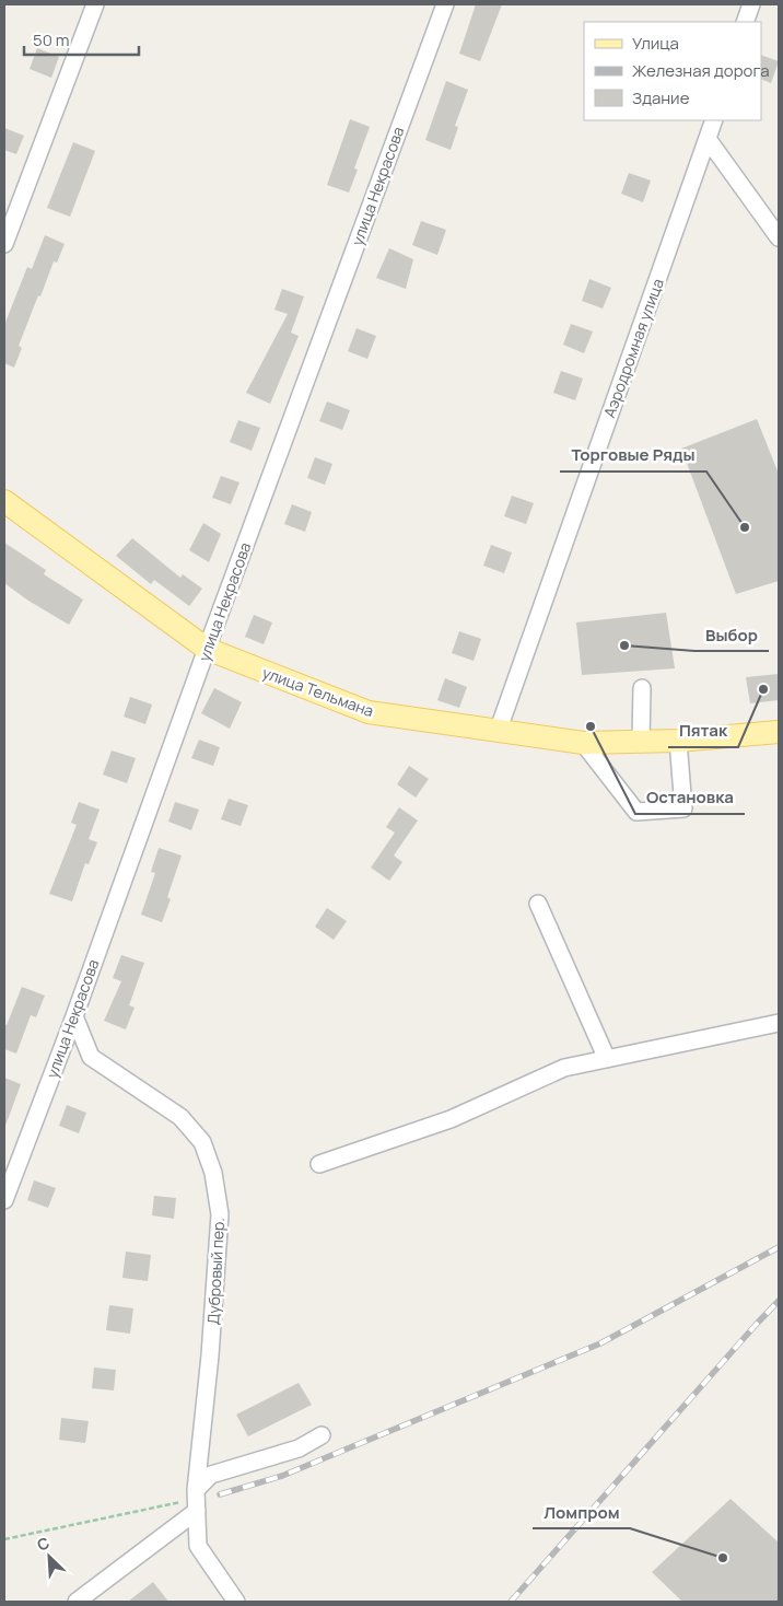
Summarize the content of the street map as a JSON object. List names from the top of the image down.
{
  "streets": {
    "main road": ["улица Тельмана"],
    "street": ["улица Некрасова", "Аэродромная улица", "Дубровый пер."]
  },
  "crossings": [
    ["улица Некрасова", "улица Тельмана"],
    ["улица Некрасова", "Дубровый пер."],
    ["Аэродромная улица", "улица Тельмана"]
  ],
  "places": [
    "Торговые Ряды",
    "Выбор",
    "Пятак",
    "Остановка",
    "Ломпром"
  ],
  "legend": ["Улица", "Железная дорога", "Здание"],
  "scale_bar": "50 m",
  "north": "top left"
}
